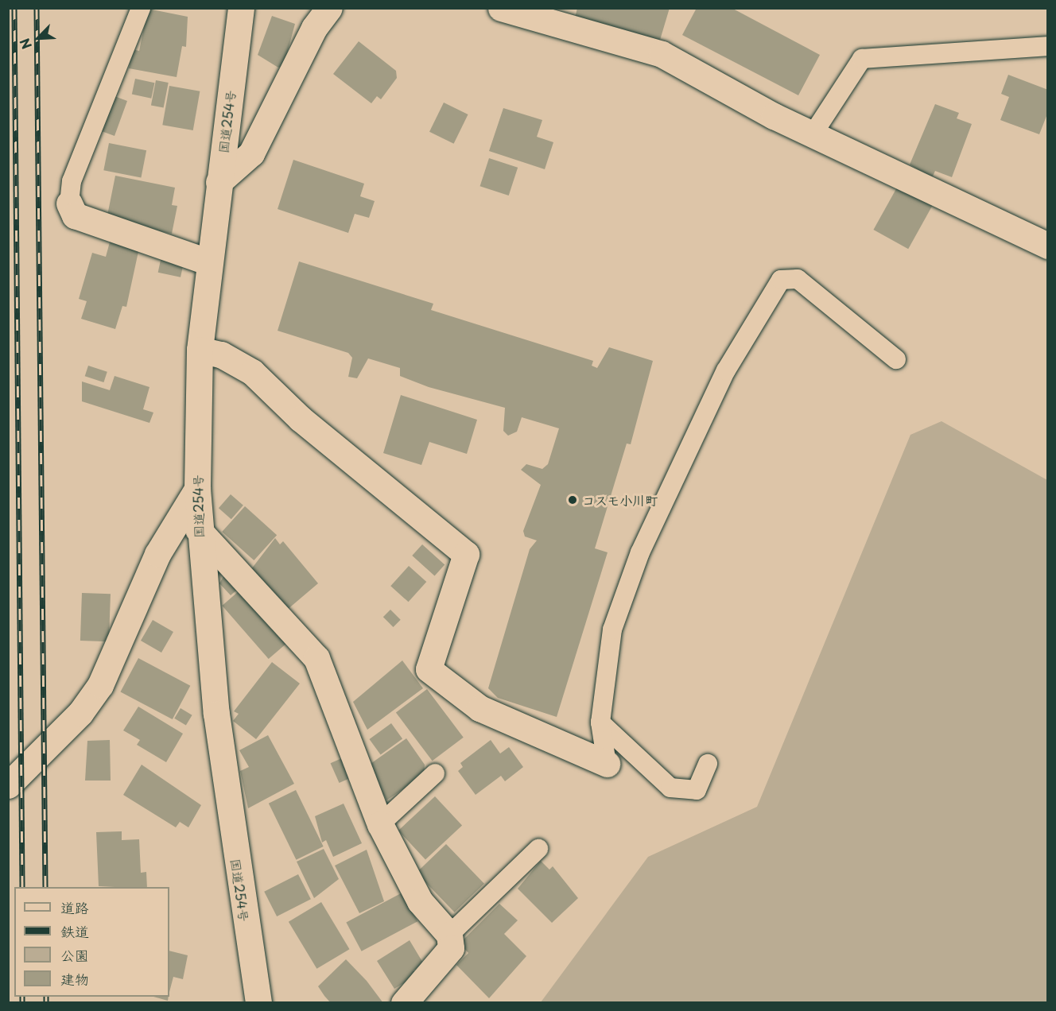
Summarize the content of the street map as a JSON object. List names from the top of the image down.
{
  "streets": {
    "main road": ["国道254号"]
  },
  "places": ["コスモ小川町"],
  "legend": [
    "道路",
    "鉄道",
    "公園",
    "建物"
  ],
  "north": "bottom left"
}
